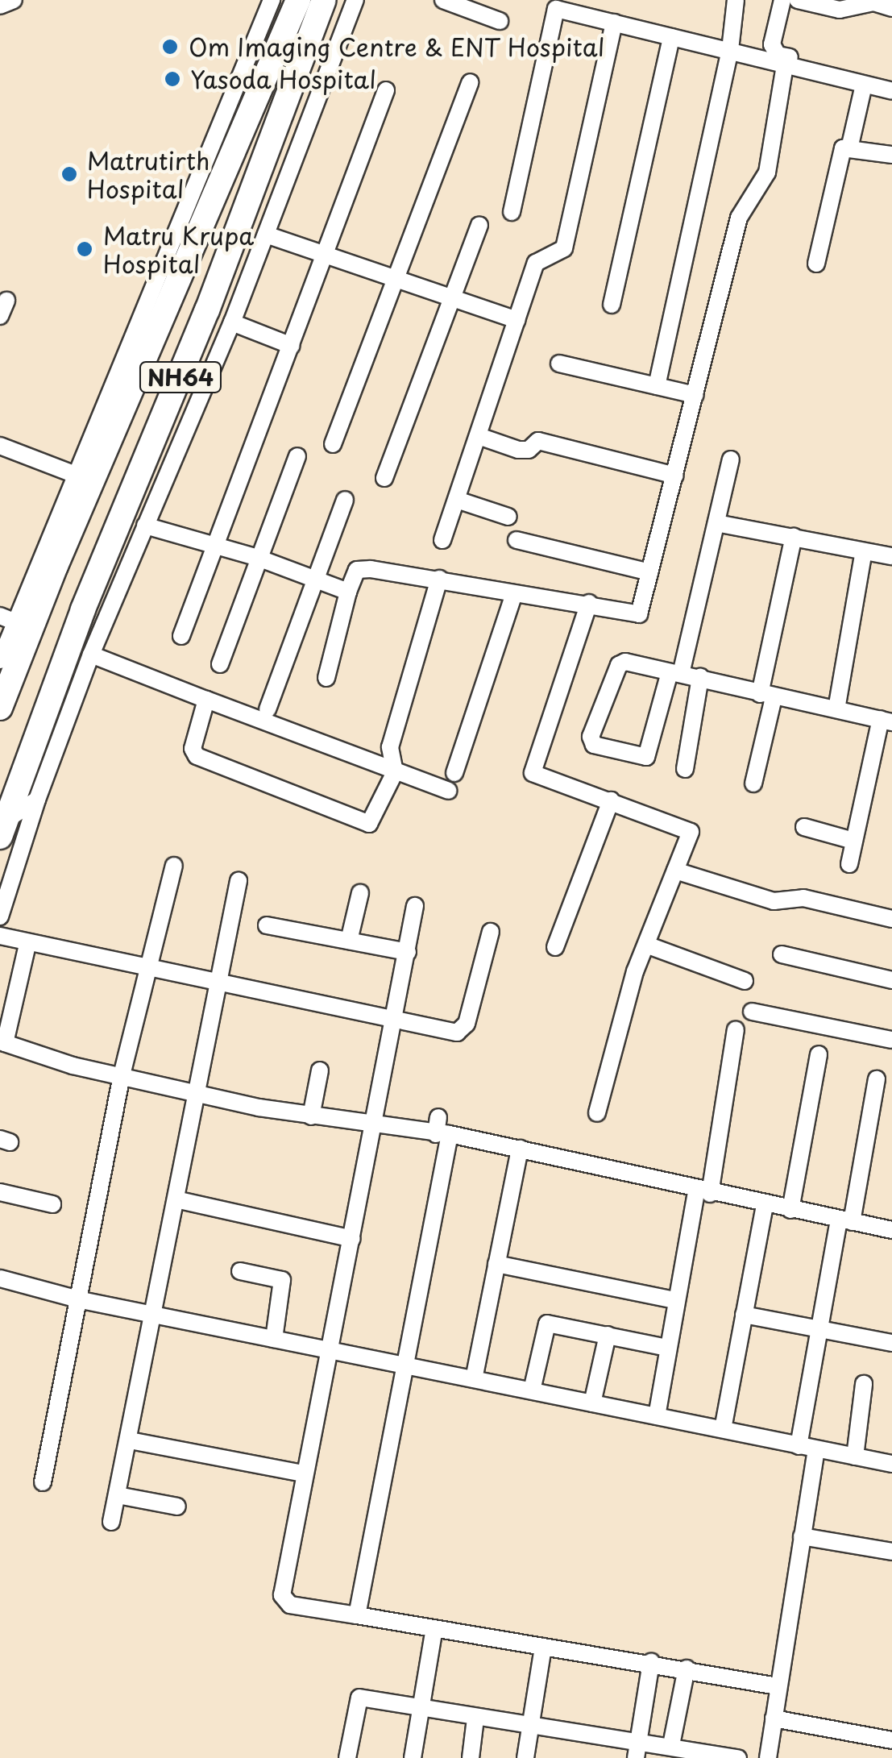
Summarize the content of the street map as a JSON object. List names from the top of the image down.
{
  "streets": {
    "highway": ["NH64"]
  },
  "places": [
    "Om Imaging Centre & ENT Hospital",
    "Yasoda Hospital",
    "Matrutirth Hospital",
    "Matru Krupa Hospital"
  ]
}
